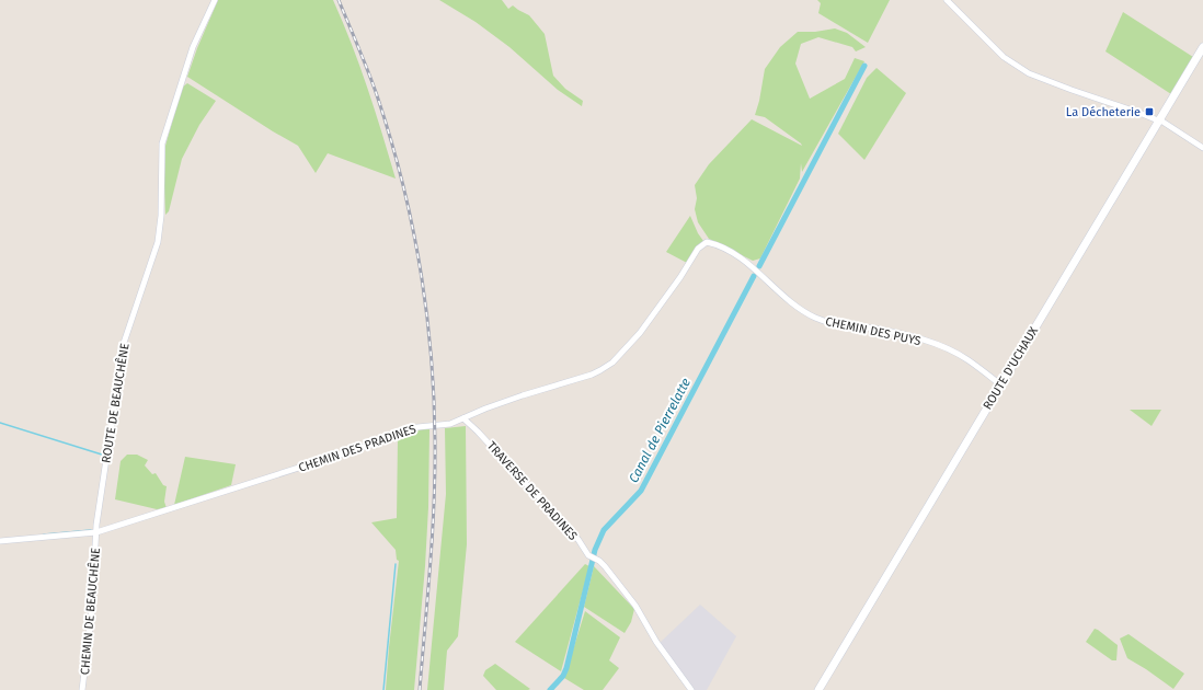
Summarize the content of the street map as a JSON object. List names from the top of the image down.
{
  "streets": {
    "main road": ["ROUTE D'UCHAUX"],
    "street": [
      "CHEMIN DES PUYS",
      "ROUTE DE BEAUCHÊNE",
      "CHEMIN DES PRADINES",
      "TRAVERSE DE PRADINES",
      "CHEMIN DE BEAUCHÊNE"
    ]
  },
  "crossings": [
    ["CHEMIN DES PUYS", "ROUTE D'UCHAUX"],
    ["CHEMIN DES PUYS", "CHEMIN DES PRADINES"],
    ["ROUTE DE BEAUCHÊNE", "CHEMIN DES PRADINES"],
    ["ROUTE DE BEAUCHÊNE", "CHEMIN DE BEAUCHÊNE"],
    ["CHEMIN DES PRADINES", "TRAVERSE DE PRADINES"],
    ["CHEMIN DES PRADINES", "CHEMIN DE BEAUCHÊNE"]
  ],
  "water": ["Canal de Pierrelatte"],
  "places": {
    "transit": ["La Décheterie"]
  }
}
